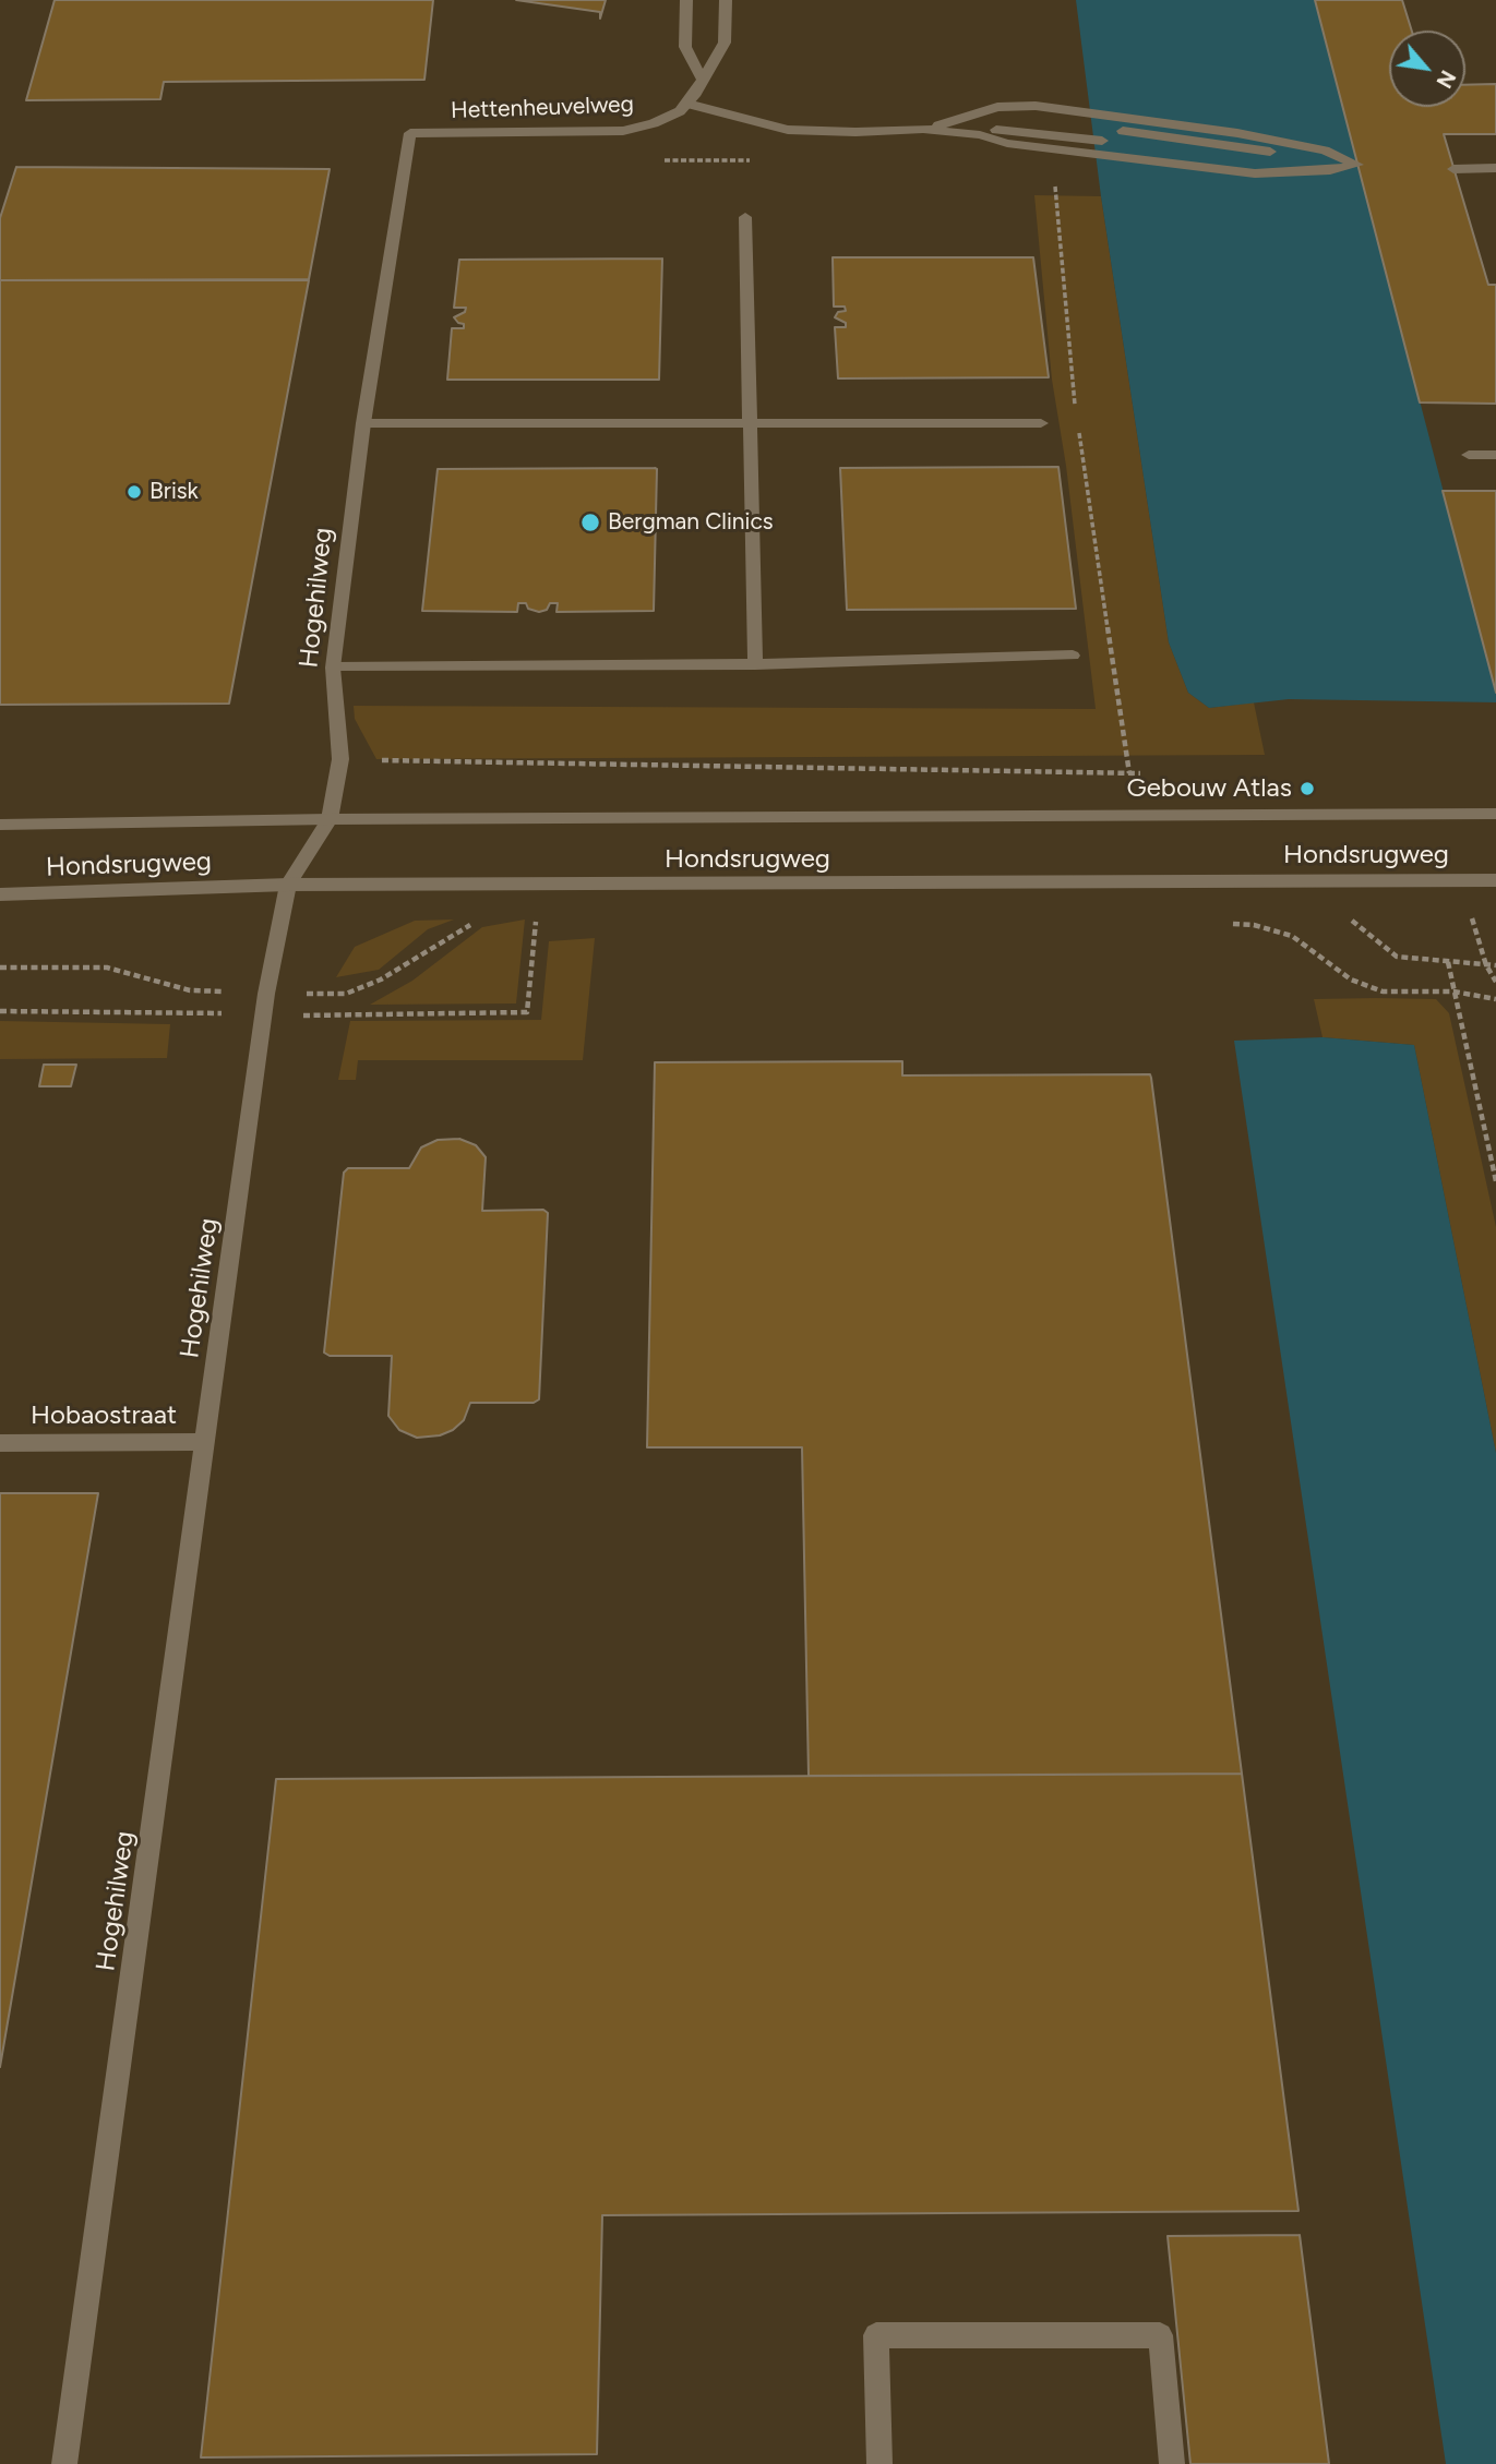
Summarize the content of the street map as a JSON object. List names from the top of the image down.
{
  "streets": {
    "street": [
      "Hettenheuvelweg",
      "Hogehilweg",
      "Hondsrugweg",
      "Hobaostraat"
    ]
  },
  "crossings": [
    ["Hettenheuvelweg", "Hogehilweg"],
    ["Hogehilweg", "Hondsrugweg"],
    ["Hogehilweg", "Hobaostraat"]
  ],
  "places": ["Brisk", "Bergman Clinics", "Gebouw Atlas"],
  "north": "bottom right"
}
